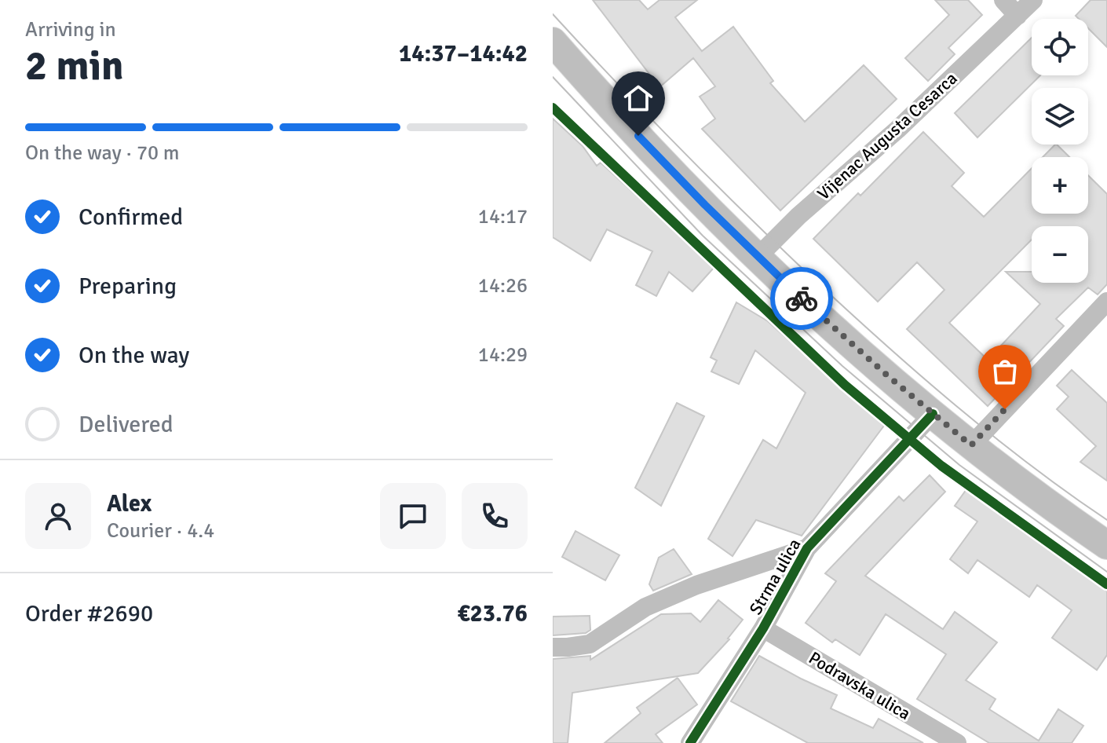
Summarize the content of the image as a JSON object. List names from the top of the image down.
{
  "streets": {
    "street": ["Vijenac Augusta Cesarca", "Strma ulica", "Podravska ulica"]
  },
  "crossings": [
    ["Strma ulica", "Podravska ulica"]
  ],
  "page": {
    "heading": ["2 min", "Arriving in", "14:37–14:42"],
    "panel": [
      "Alex",
      "Courier · 4.4",
      "Order #2690",
      "€23.76"
    ],
    "map_buttons": ["+", "−"],
    "bar": "On the way · 70 m",
    "list": [
      ["Confirmed", "14:17"],
      ["Preparing", "14:26"],
      ["On the way", "14:29"],
      "Delivered"
    ]
  }
}
